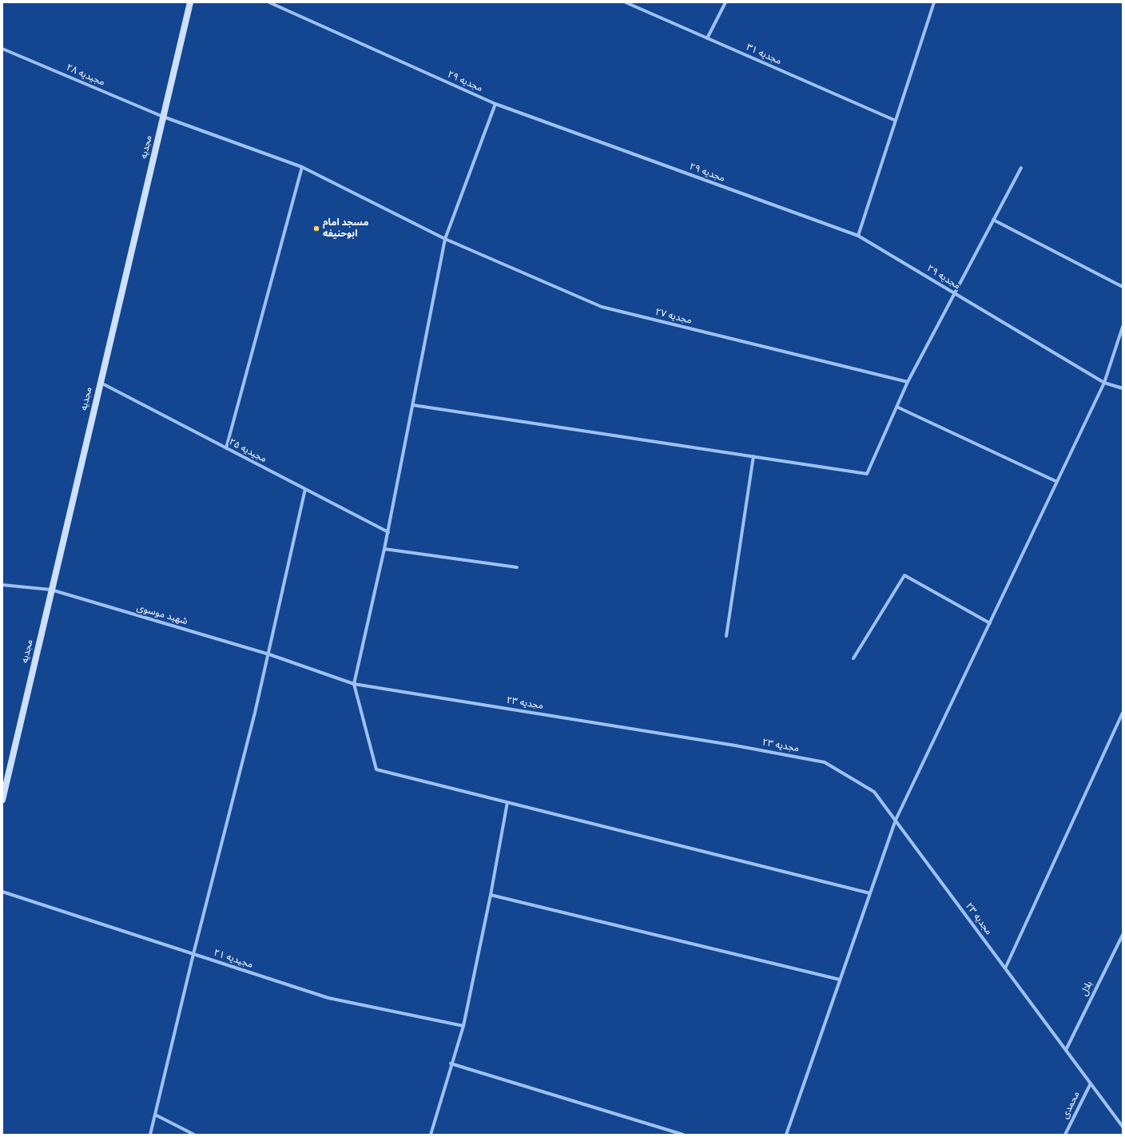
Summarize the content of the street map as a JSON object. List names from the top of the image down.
{
  "streets": {
    "street": [
      "مجدیه ۳۱",
      "مجیدیه ۲۸",
      "مجدیه ۲۹",
      "مجدیه",
      "مجدیه ۲۷",
      "مجیدیه ۲۵",
      "شهید موسوی",
      "مجدیه ۲۳",
      "مجیدیه ۲۱",
      "بلال",
      "محمدی"
    ]
  },
  "crossings": [
    ["مجیدیه ۲۸", "مجدیه"],
    ["مجیدیه ۲۸", "مجدیه ۲۷"],
    ["مجدیه", "مجیدیه ۲۵"],
    ["مجدیه", "شهید موسوی"],
    ["شهید موسوی", "مجدیه ۲۳"],
    ["مجدیه ۲۳", "بلال"],
    ["مجدیه ۲۳", "محمدی"]
  ],
  "places": ["مسجد امام ابوحنیفه"]
}
